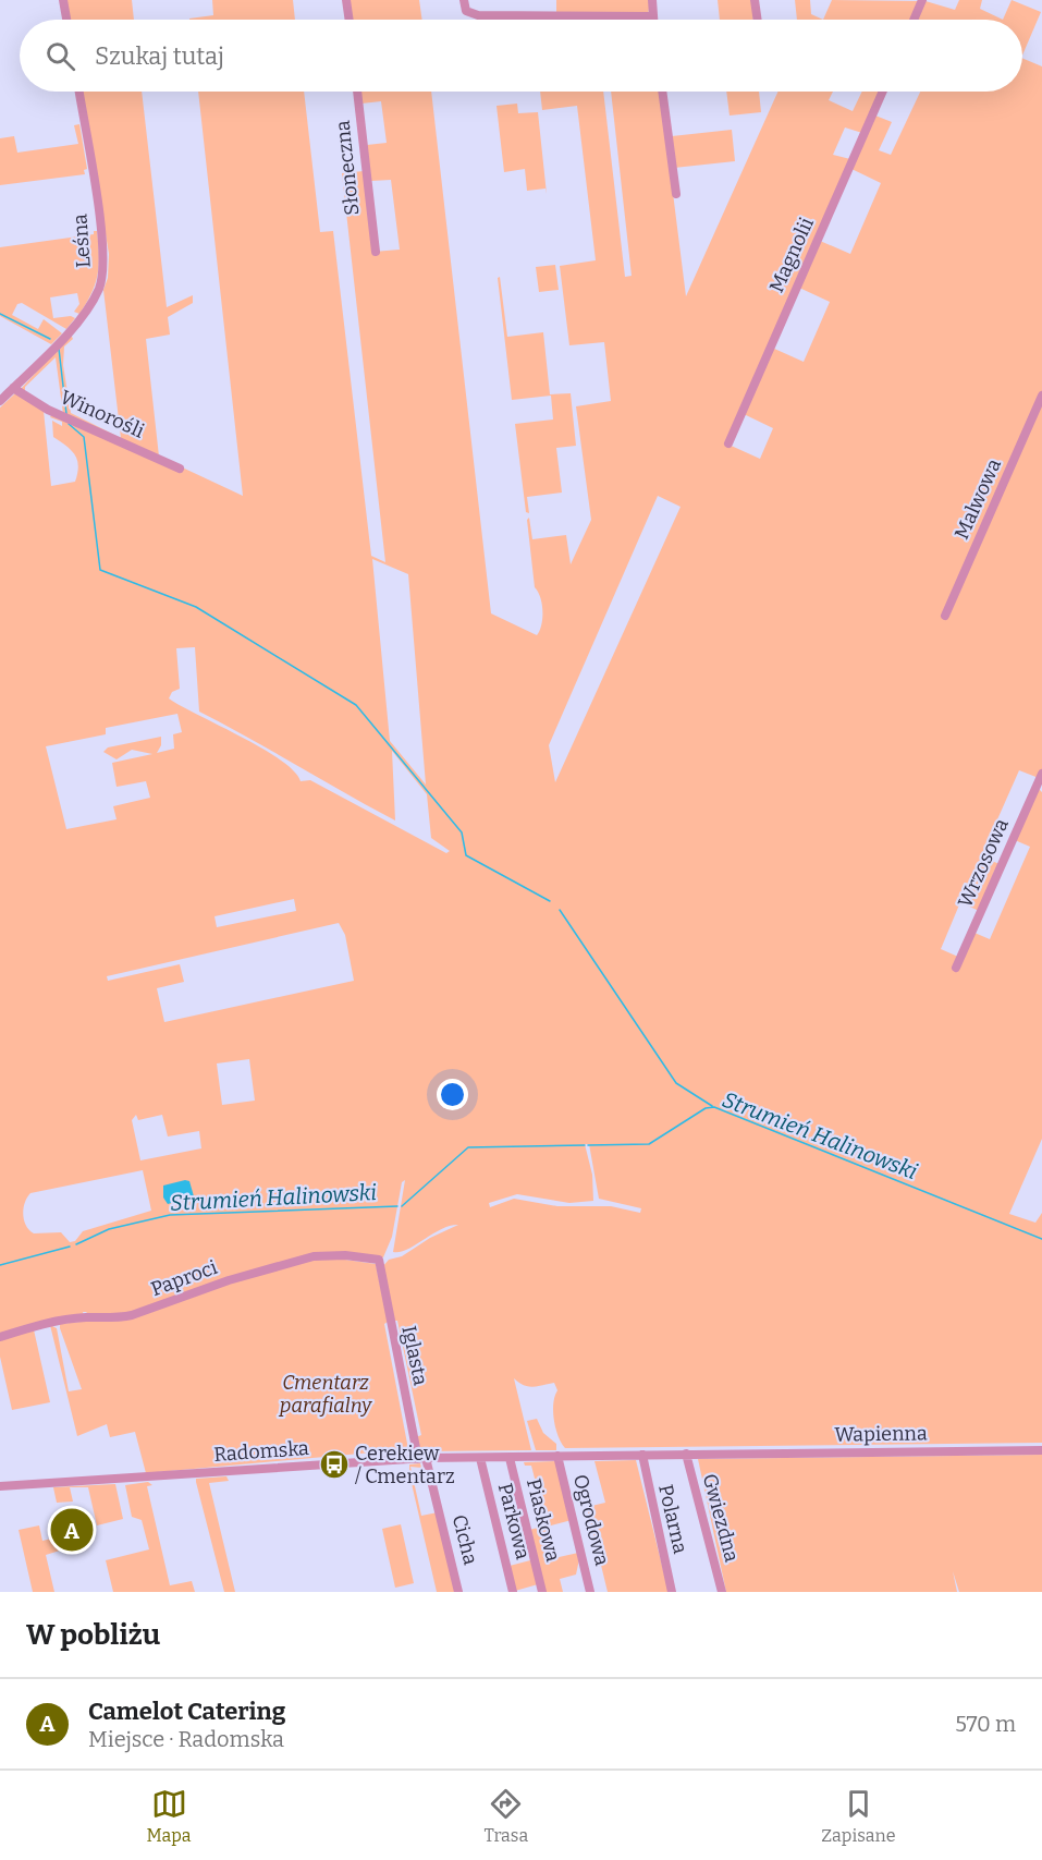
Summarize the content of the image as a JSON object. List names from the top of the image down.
{
  "streets": {
    "street": [
      "Słoneczna",
      "Leśna",
      "Magnolii",
      "Winorośli",
      "Malwowa",
      "Wrzosowa",
      "Paproci",
      "Iglasta",
      "Wapienna",
      "Radomska",
      "Gwiezdna",
      "Polarna",
      "Piaskowa",
      "Ogrodowa",
      "Parkowa",
      "Cicha"
    ]
  },
  "crossings": [
    ["Leśna", "Winorośli"],
    ["Paproci", "Iglasta"],
    ["Iglasta", "Radomska"],
    ["Iglasta", "Cicha"],
    ["Wapienna", "Radomska"],
    ["Radomska", "Gwiezdna"],
    ["Radomska", "Polarna"],
    ["Radomska", "Piaskowa"],
    ["Radomska", "Ogrodowa"],
    ["Radomska", "Parkowa"],
    ["Radomska", "Cicha"]
  ],
  "water": ["Strumień Halinowski"],
  "parks": ["Cmentarz parafialny"],
  "places": {
    "bus stop": ["Cerekiew / Cmentarz"]
  },
  "page": {
    "search": "Szukaj tutaj",
    "pins": "A",
    "heading": "W pobliżu",
    "list": [
      {
        "mark": "A",
        "name": "Camelot Catering",
        "note": "Miejsce · Radomska",
        "value": "570 m"
      }
    ],
    "nav": ["Mapa", "Trasa", "Zapisane"]
  }
}
